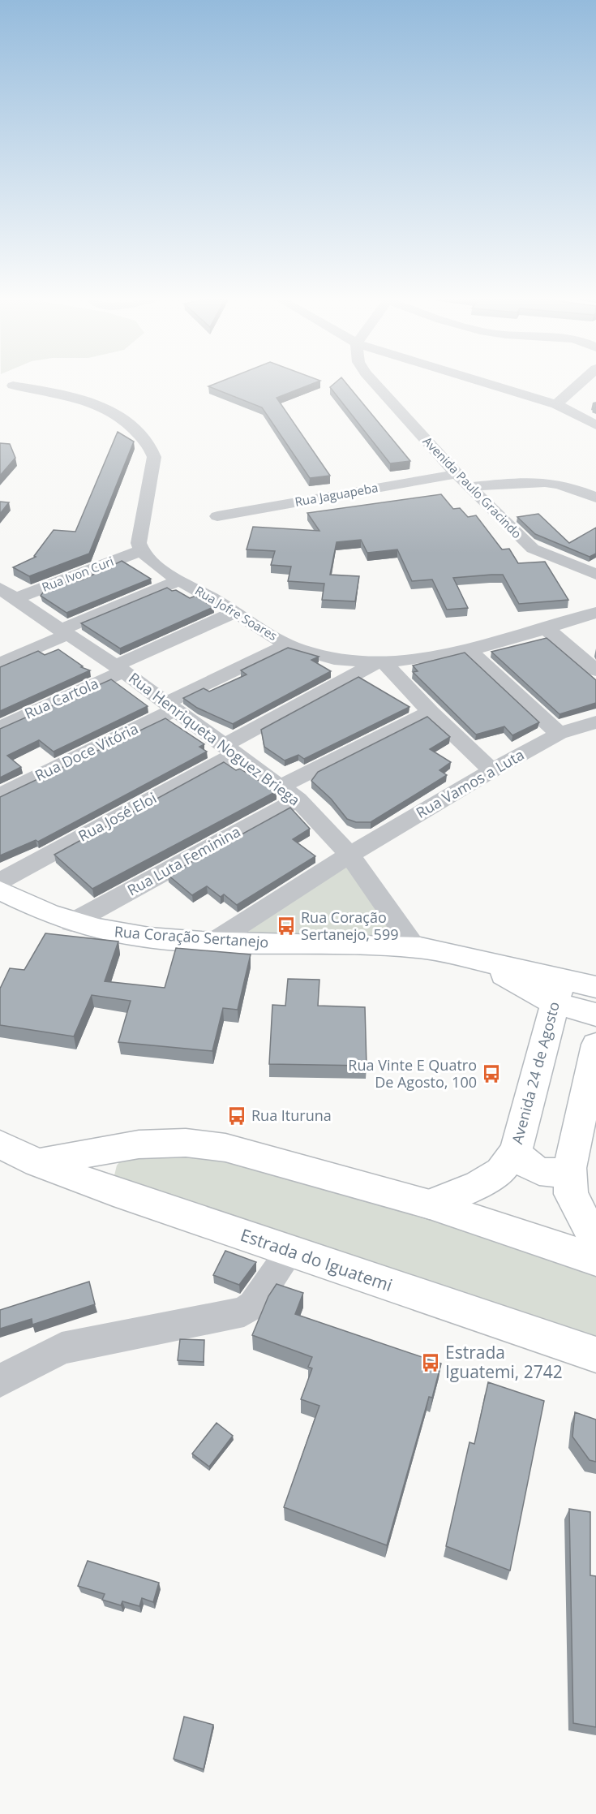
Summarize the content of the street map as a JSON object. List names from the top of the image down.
{
  "streets": {
    "street": [
      "Avenida Paulo Gracindo",
      "Rua Jaguapeba",
      "Rua Ivon Curi",
      "Rua Jofre Soares",
      "Rua Cartola",
      "Rua Henriqueta Noguez Briega",
      "Rua Doce Vitória",
      "Rua Vamos a Luta",
      "Rua José Eloi",
      "Rua Luta Feminina",
      "Rua Coração Sertanejo",
      "Avenida 24 de Agosto",
      "Estrada do Iguatemi"
    ]
  },
  "crossings": [
    ["Avenida Paulo Gracindo", "Rua Jaguapeba"],
    ["Rua Ivon Curi", "Rua Jofre Soares"],
    ["Rua Ivon Curi", "Rua Henriqueta Noguez Briega"],
    ["Rua Jofre Soares", "Rua Cartola"],
    ["Rua Jofre Soares", "Rua Doce Vitória"],
    ["Rua Jofre Soares", "Rua José Eloi"],
    ["Rua Cartola", "Rua Henriqueta Noguez Briega"],
    ["Rua Henriqueta Noguez Briega", "Rua Doce Vitória"],
    ["Rua Henriqueta Noguez Briega", "Rua Vamos a Luta"],
    ["Rua Henriqueta Noguez Briega", "Rua José Eloi"],
    ["Rua Henriqueta Noguez Briega", "Rua Luta Feminina"],
    ["Rua Henriqueta Noguez Briega", "Rua Coração Sertanejo"],
    ["Rua Vamos a Luta", "Rua Coração Sertanejo"],
    ["Rua Luta Feminina", "Rua Coração Sertanejo"],
    ["Rua Coração Sertanejo", "Avenida 24 de Agosto"]
  ],
  "places": {
    "bus stop": [
      "Rua Coração Sertanejo, 599",
      "Rua Vinte E Quatro De Agosto, 100",
      "Rua Ituruna",
      "Estrada Iguatemi, 2742"
    ]
  }
}
